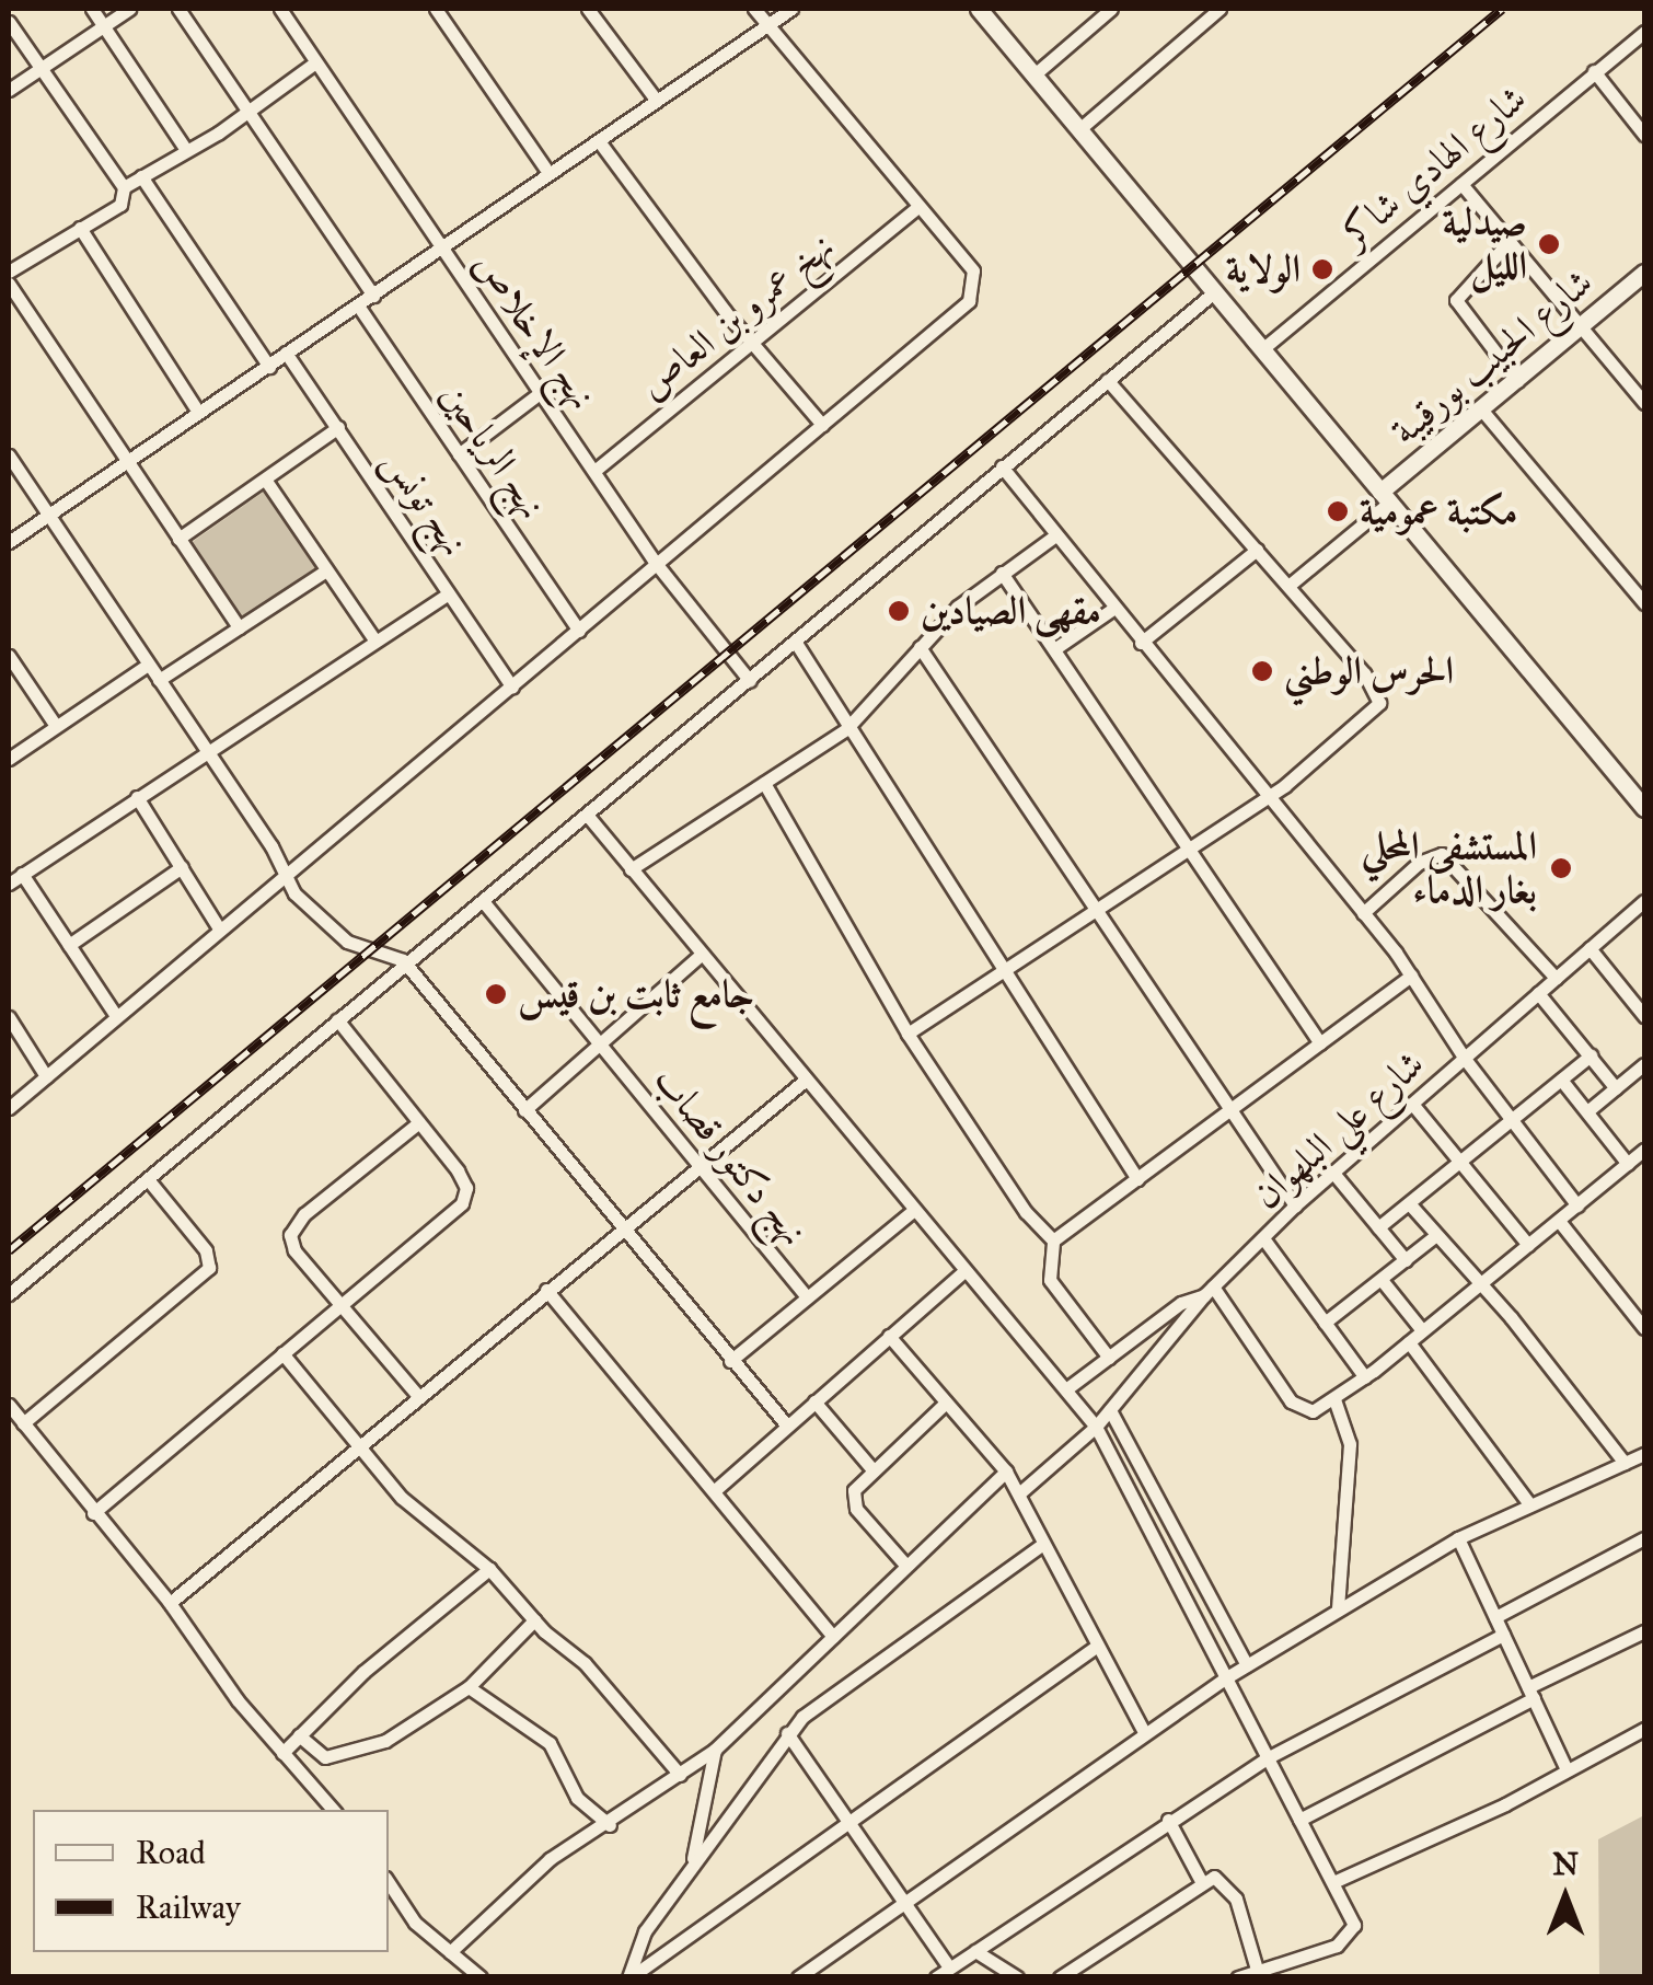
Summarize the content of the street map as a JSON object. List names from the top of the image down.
{
  "streets": {
    "street": [
      "شارع الهادي شاكر",
      "نهخ عمرو بن العاص",
      "نهج الإخلاص",
      "شارع الحبيب بورقيبة",
      "نهج الرياحين",
      "نهج تونس",
      "شارع علي البلهوان",
      "نهج دكتور قصاب"
    ]
  },
  "crossings": [
    ["نهخ عمرو بن العاص", "نهج الإخلاص"]
  ],
  "places": [
    "صيدلية الليل",
    "الولاية",
    "مكتبة عمومية",
    "مقهى الصيادين",
    "الحرس الوطني",
    "المستشفى المحلي بغار الدماء",
    "جامع ثابت بن قیس"
  ],
  "legend": ["Road", "Railway"],
  "north": "top"
}
